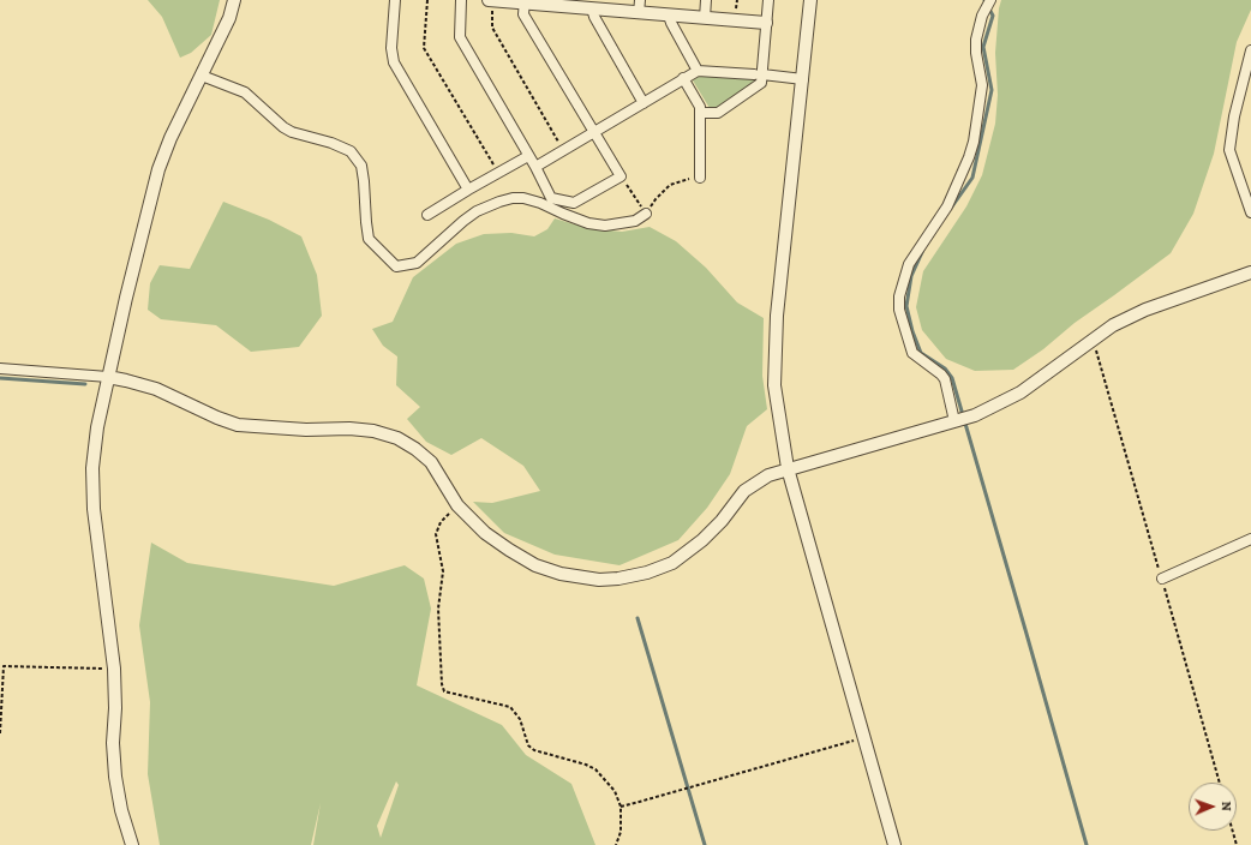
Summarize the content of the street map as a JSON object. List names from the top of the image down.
{
  "north": "right"
}
